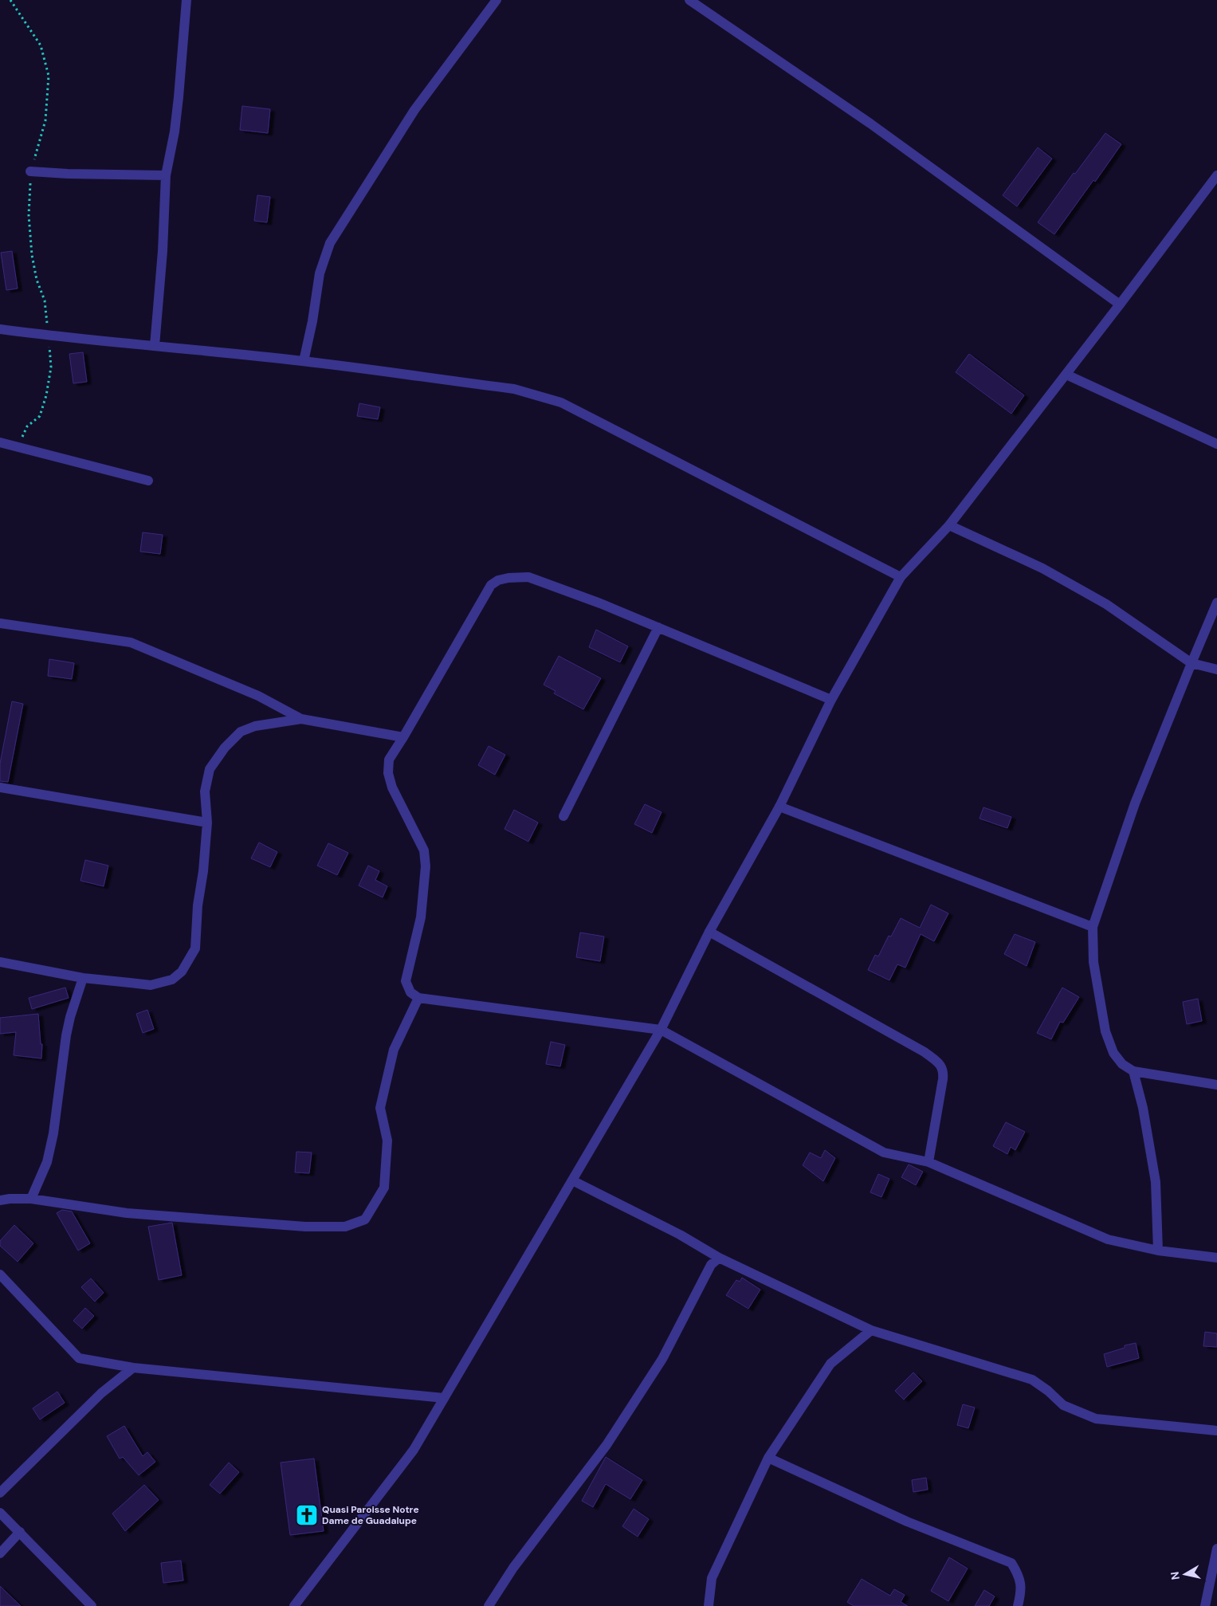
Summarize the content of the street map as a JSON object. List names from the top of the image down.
{
  "places": {
    "church": ["Quasi Paroisse Notre Dame de Guadalupe"]
  },
  "north": "left"
}
